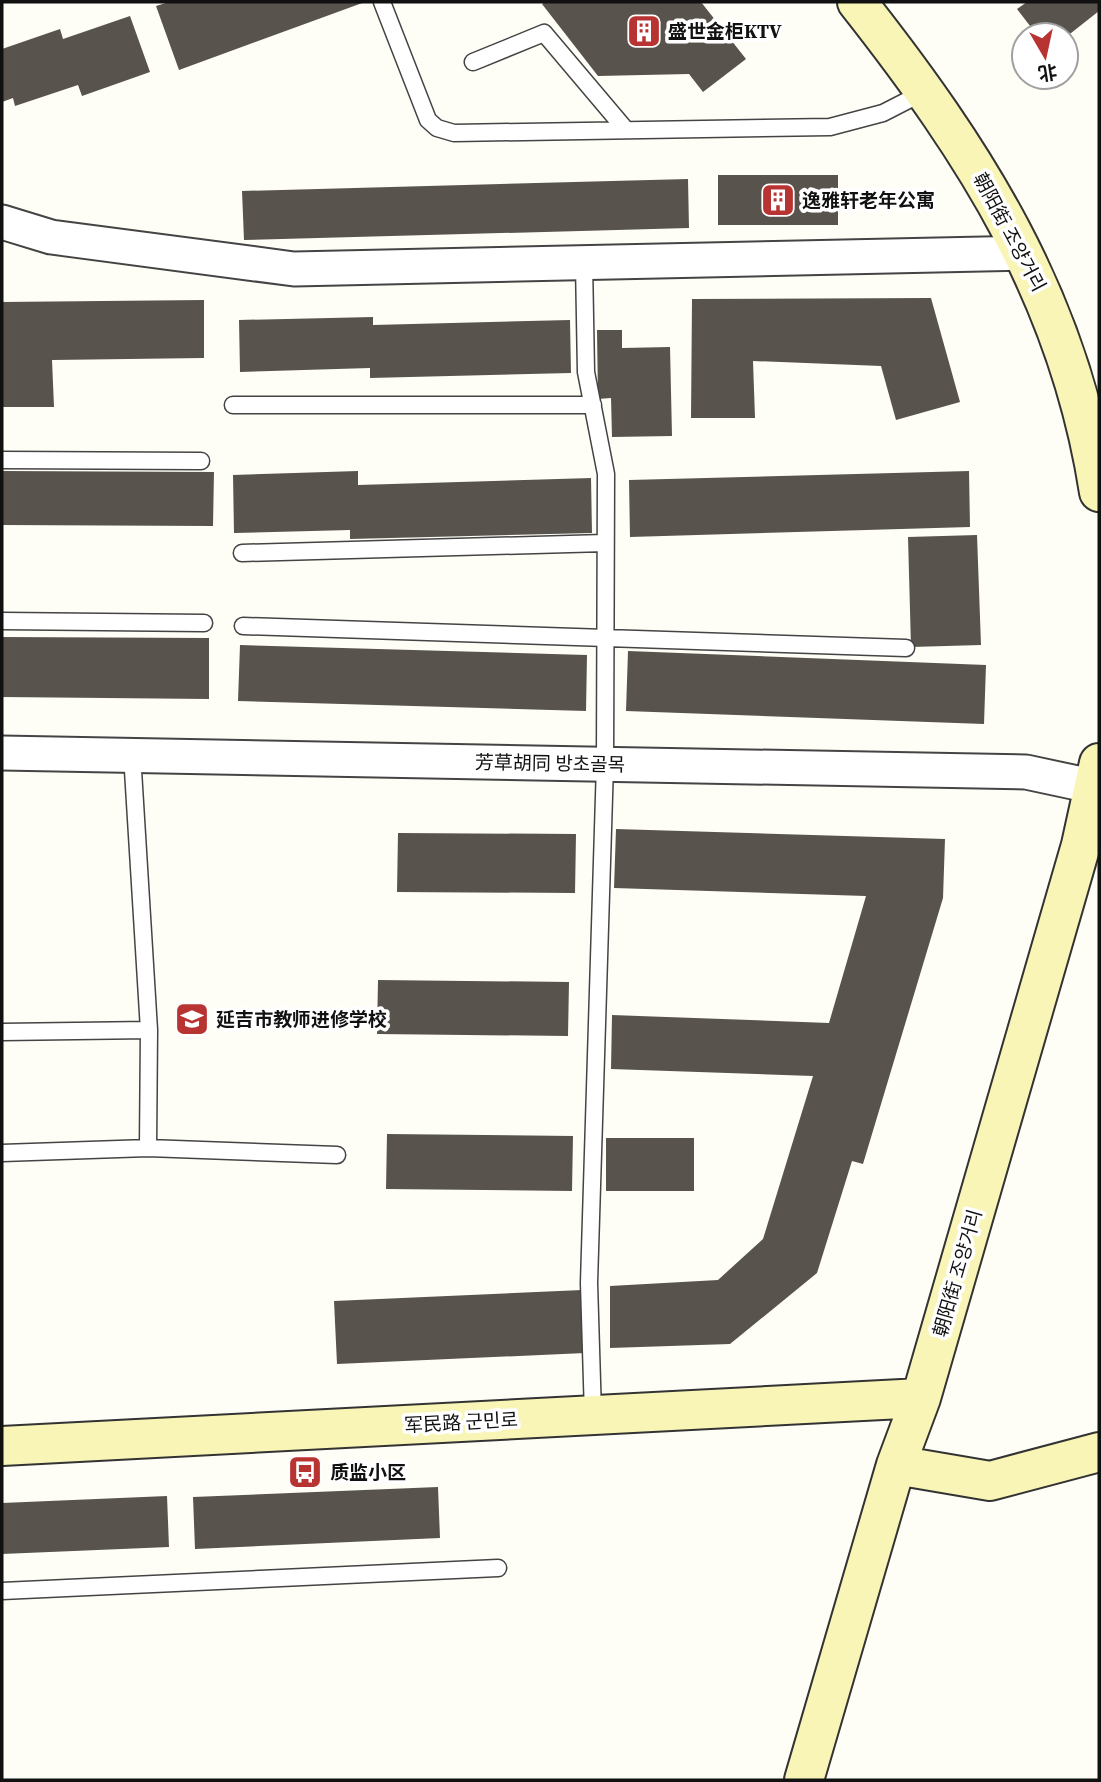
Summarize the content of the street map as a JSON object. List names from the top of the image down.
{
  "streets": {
    "main road": ["朝阳街 조양거리", "军民路 군민로"],
    "street": ["芳草胡同 방초골목"]
  },
  "crossings": [
    ["朝阳街 조양거리", "芳草胡同 방초골목"],
    ["朝阳街 조양거리", "军民路 군민로"]
  ],
  "places": {
    "building": ["盛世金柜KTV", "逸雅轩老年公寓"],
    "school or university": ["延吉市教师进修学校"],
    "bus stop": ["质监小区"]
  },
  "north": "bottom"
}
